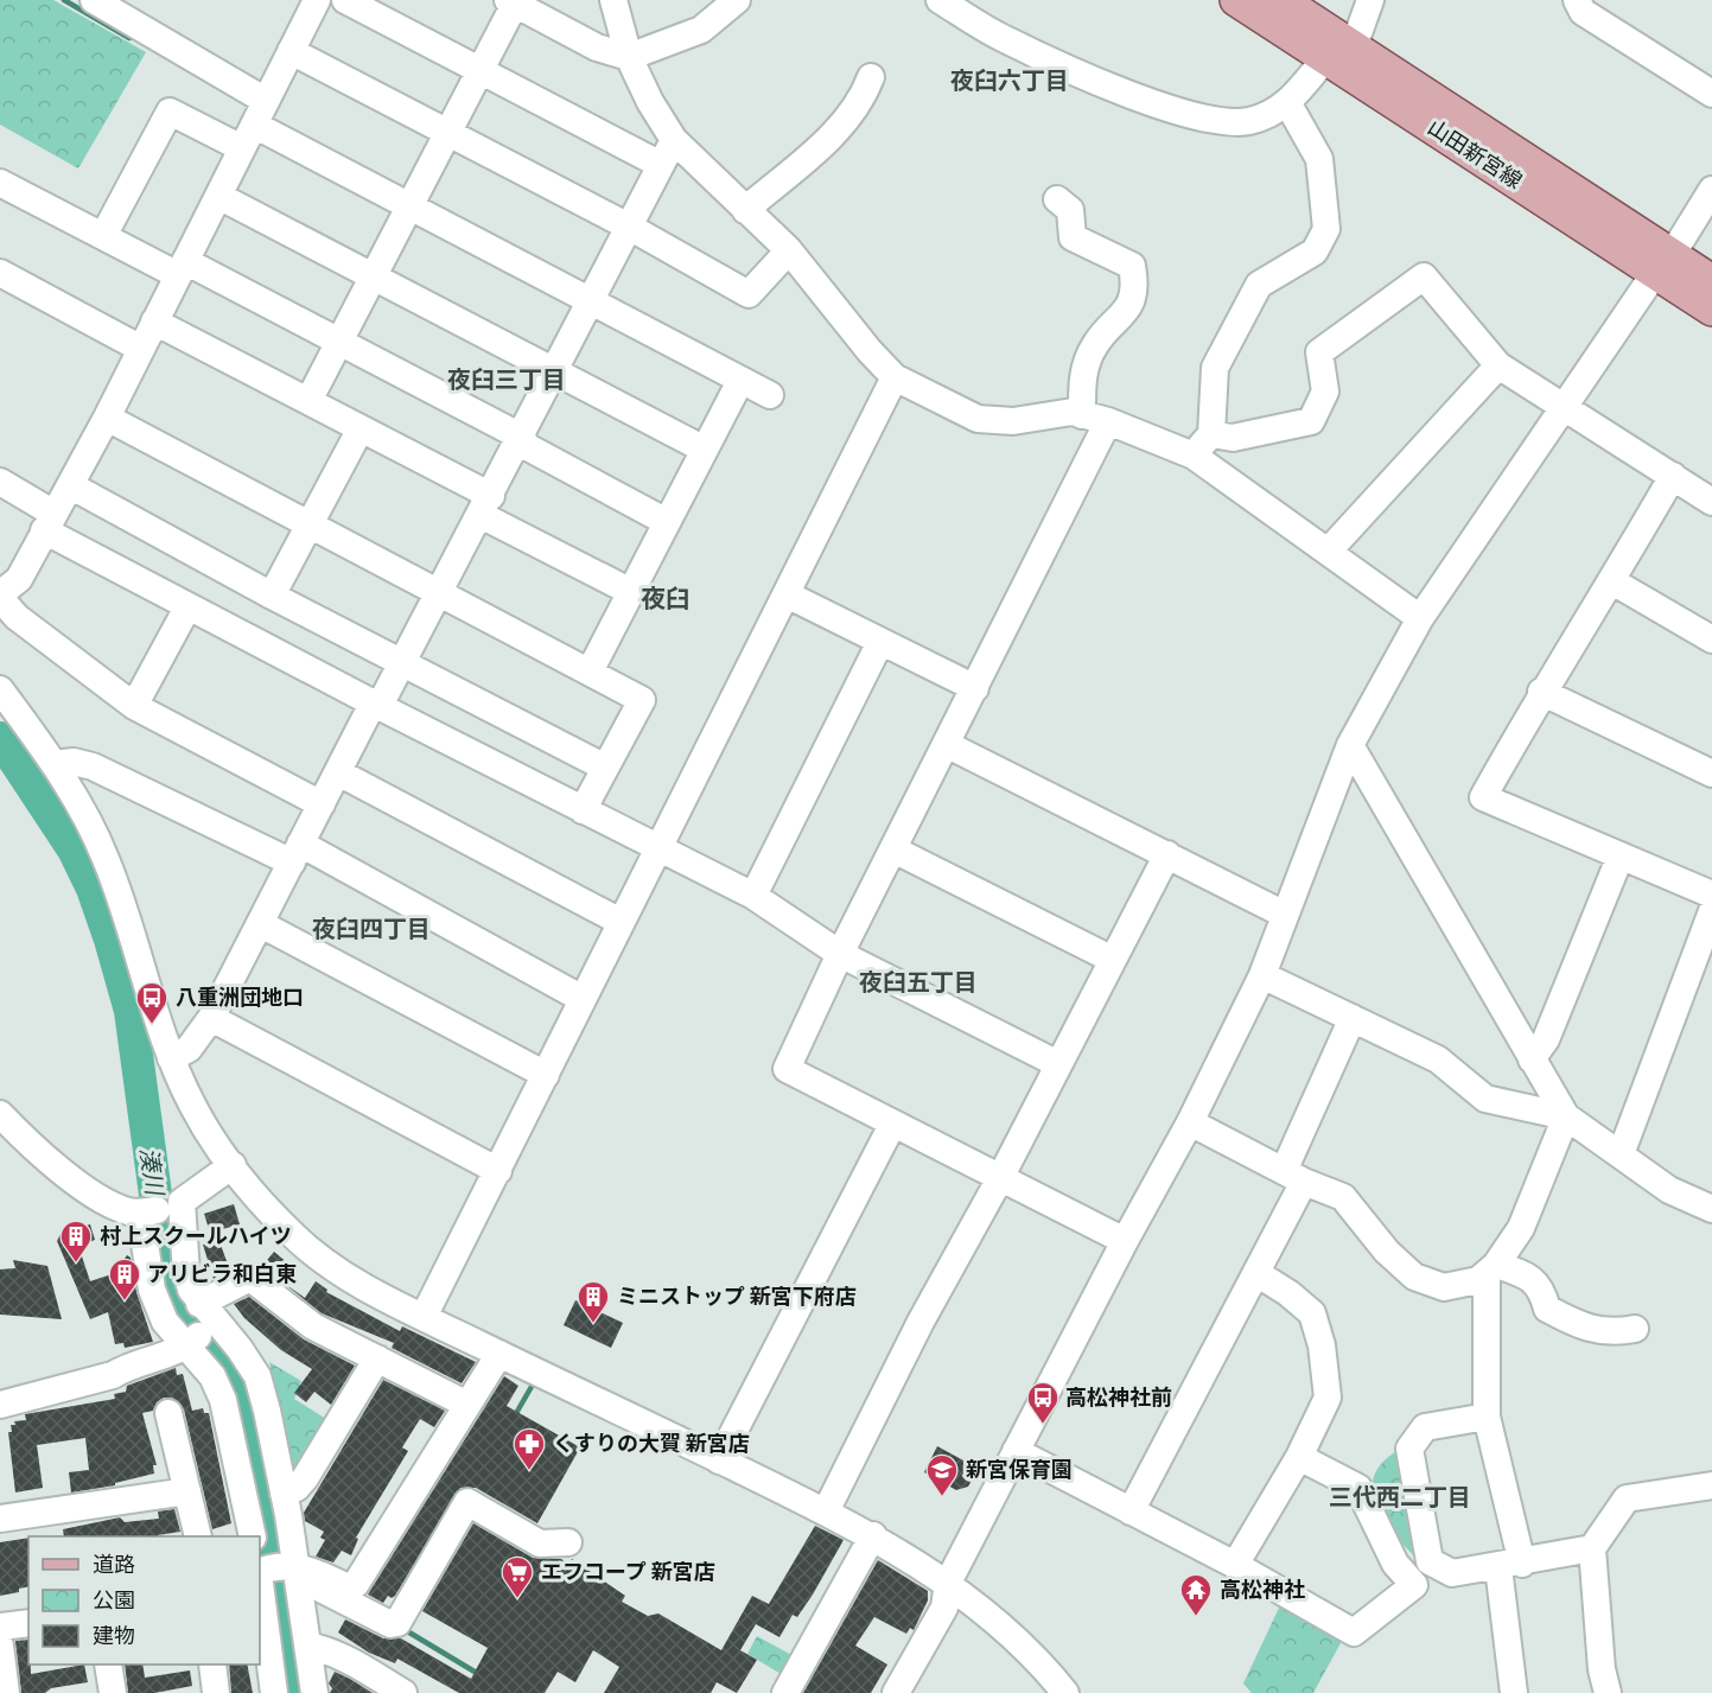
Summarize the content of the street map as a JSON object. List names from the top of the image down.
{
  "streets": {
    "main road": ["山田新宮線"]
  },
  "districts": [
    "夜臼六丁目",
    "夜臼三丁目",
    "夜臼",
    "夜臼四丁目",
    "夜臼五丁目",
    "三代西二丁目"
  ],
  "water": ["湊川"],
  "places": {
    "bus stop": ["八重洲団地口", "高松神社前"],
    "building": ["村上スクールハイツ", "アリビラ和白東", "ミニストップ 新宮下府店"],
    "pharmacy": ["くすりの大賀 新宮店"],
    "school or university": ["新宮保育園"],
    "supermarket": ["エフコープ 新宮店"],
    "temple": ["高松神社"]
  },
  "legend": ["道路", "公園", "建物"]
}
